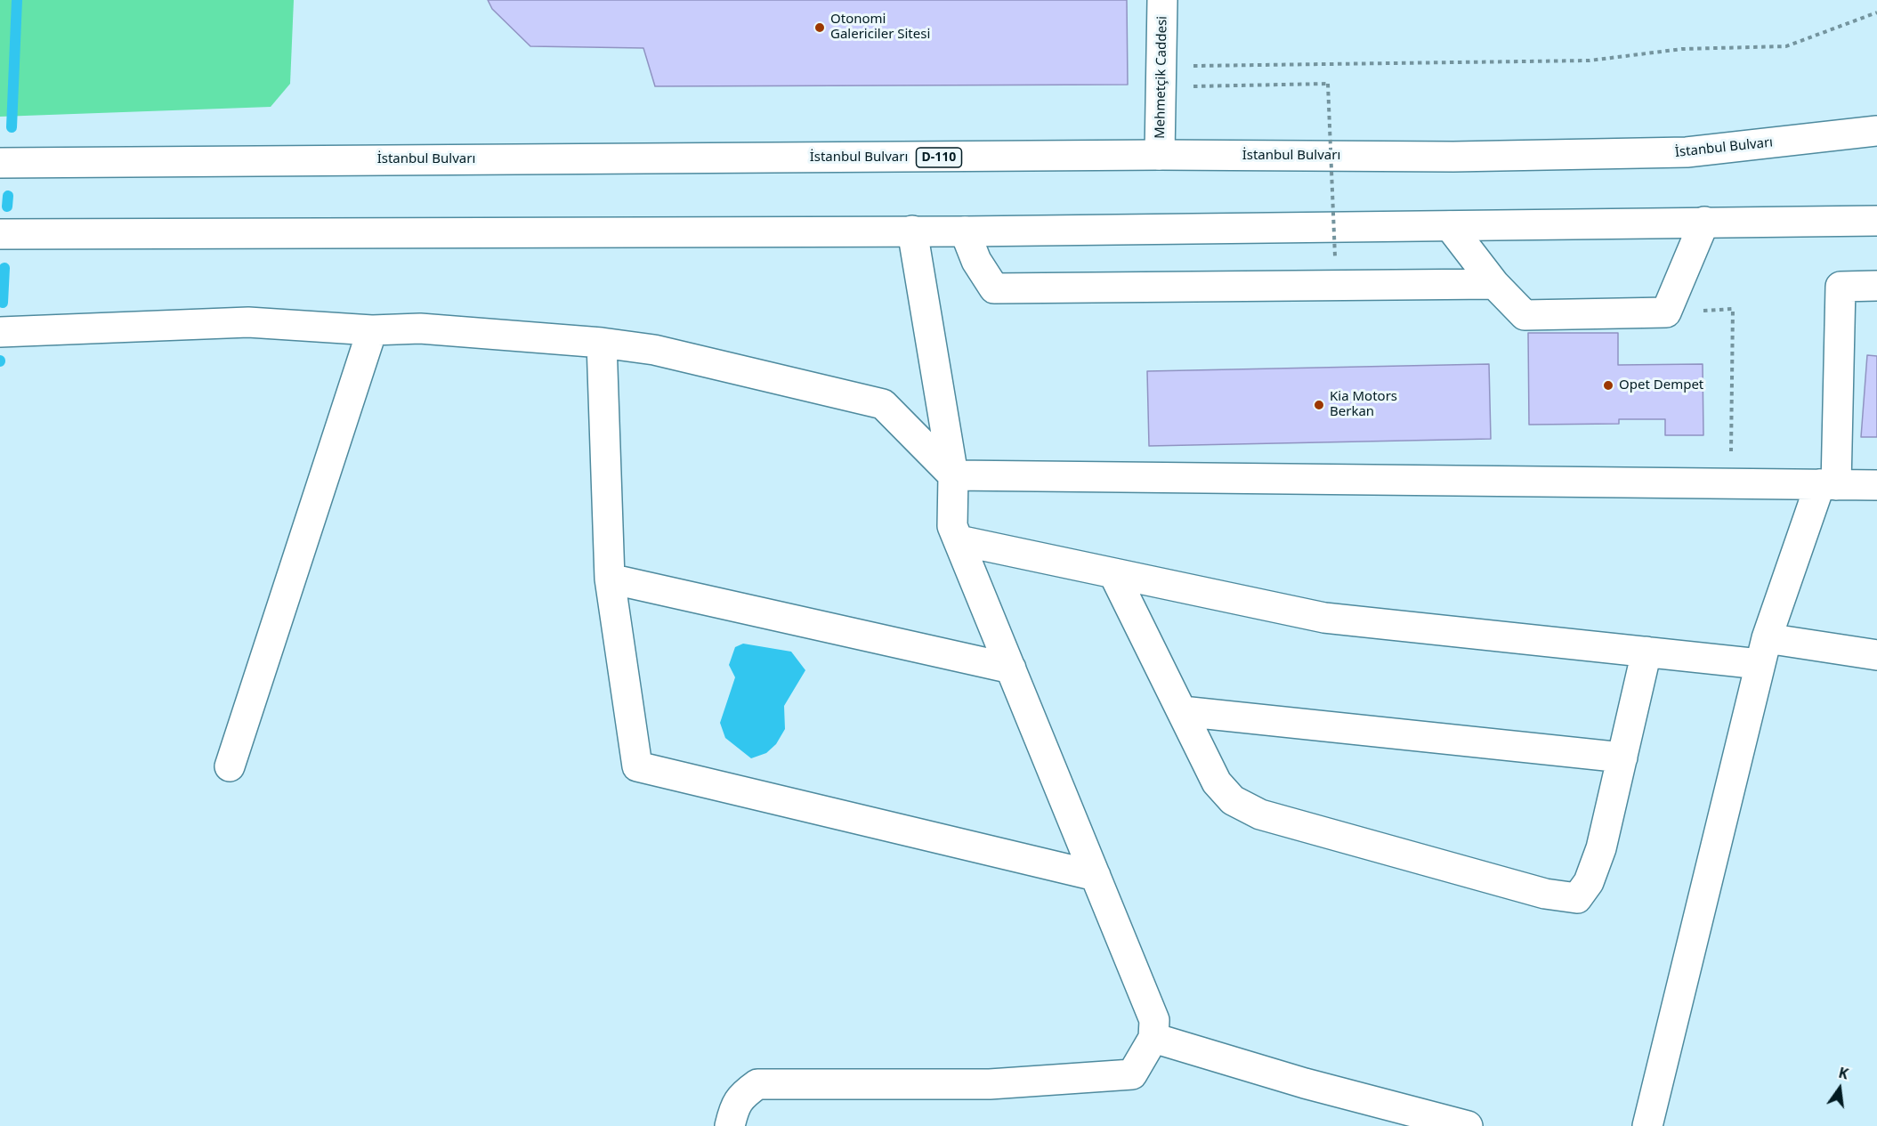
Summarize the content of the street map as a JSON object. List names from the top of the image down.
{
  "streets": {
    "main road": ["Mehmetçik Caddesi", "İstanbul Bulvarı", "D-110"]
  },
  "crossings": [
    ["Mehmetçik Caddesi", "İstanbul Bulvarı"]
  ],
  "places": ["Otonomi Galericiler Sitesi", "Opet Dempet", "Kia Motors Berkan"],
  "north": "top"
}
